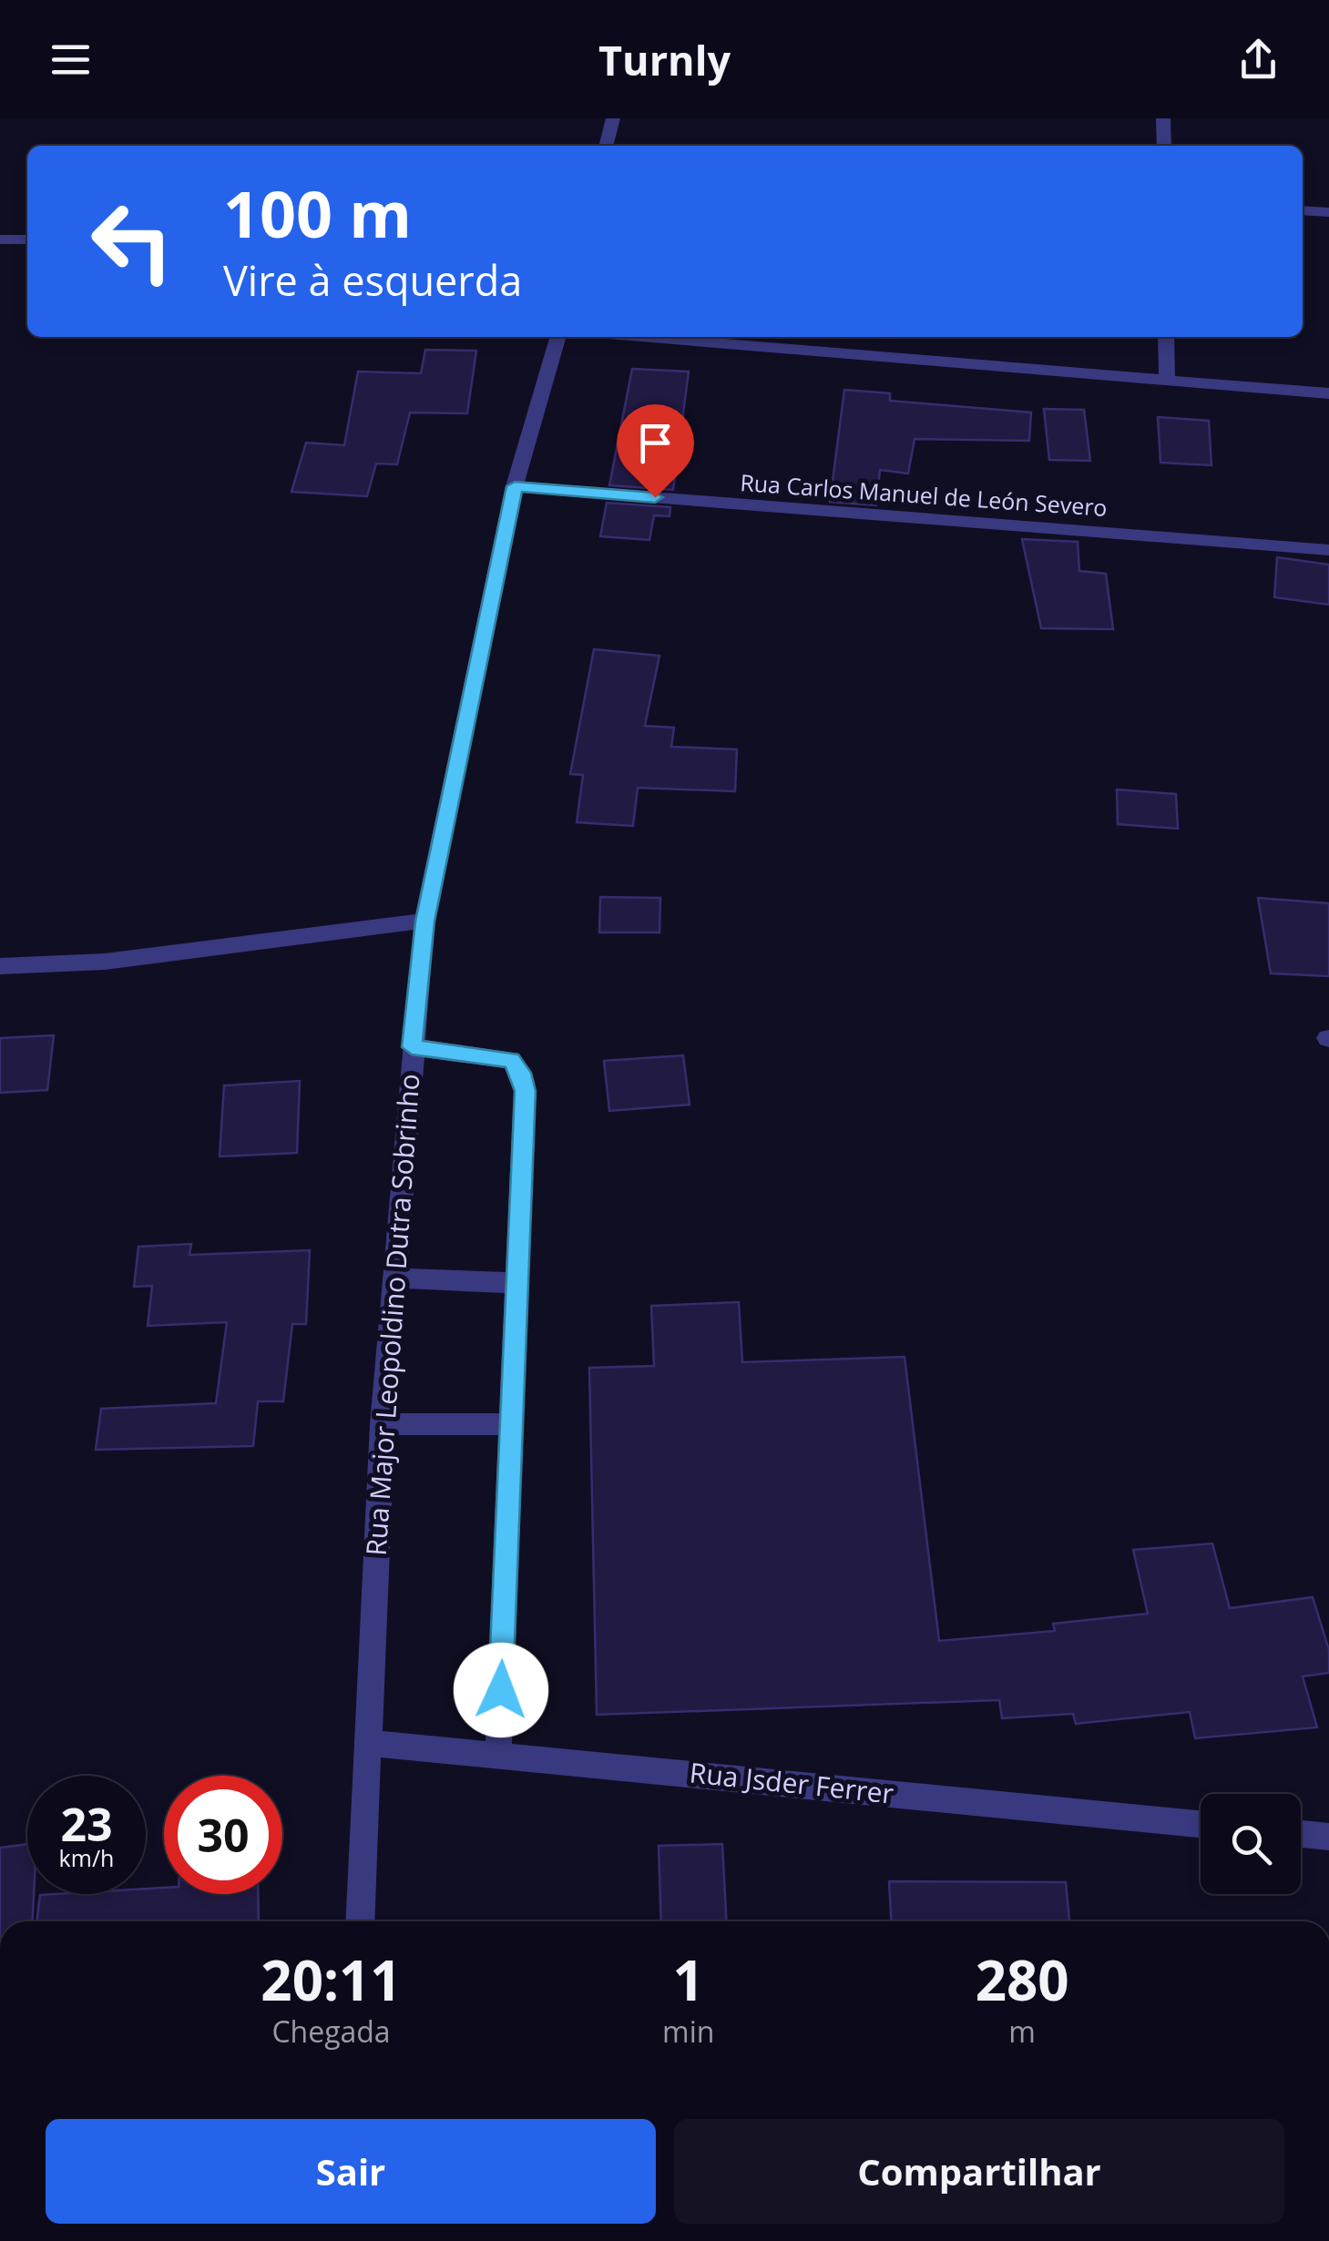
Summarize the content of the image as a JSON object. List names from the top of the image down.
{
  "streets": {
    "street": ["Rua Carlos Manuel de León Severo", "Rua Major Leopoldino Dutra Sobrinho", "Rua Jsder Ferrer"]
  },
  "crossings": [
    ["Rua Carlos Manuel de León Severo", "Rua Major Leopoldino Dutra Sobrinho"],
    ["Rua Major Leopoldino Dutra Sobrinho", "Rua Jsder Ferrer"]
  ],
  "page": {
    "header": "Turnly",
    "turn": ["100 m", "Vire à esquerda"],
    "speed": "23 km/h",
    "limit": "30",
    "eta": [
      "20:11",
      "Chegada",
      "1",
      "min",
      "280",
      "m"
    ],
    "buttons": ["Sair", "Compartilhar"]
  }
}
